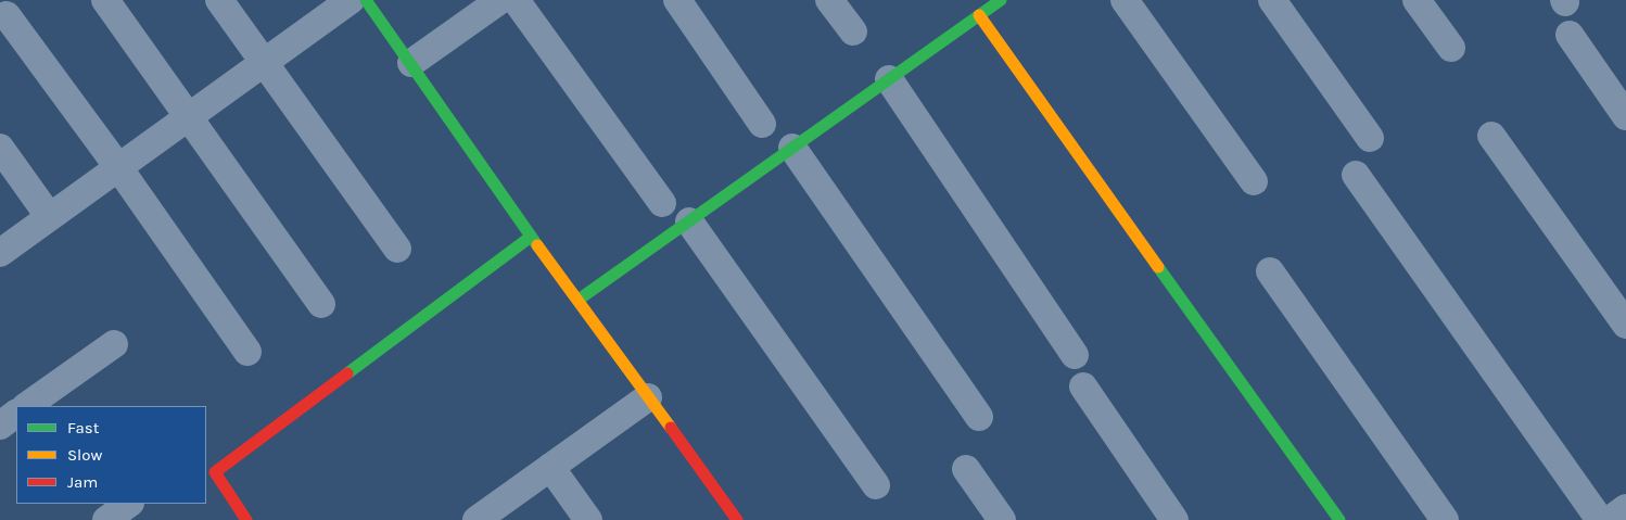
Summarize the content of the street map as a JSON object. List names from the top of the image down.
{
  "legend": ["Fast", "Slow", "Jam"]
}
